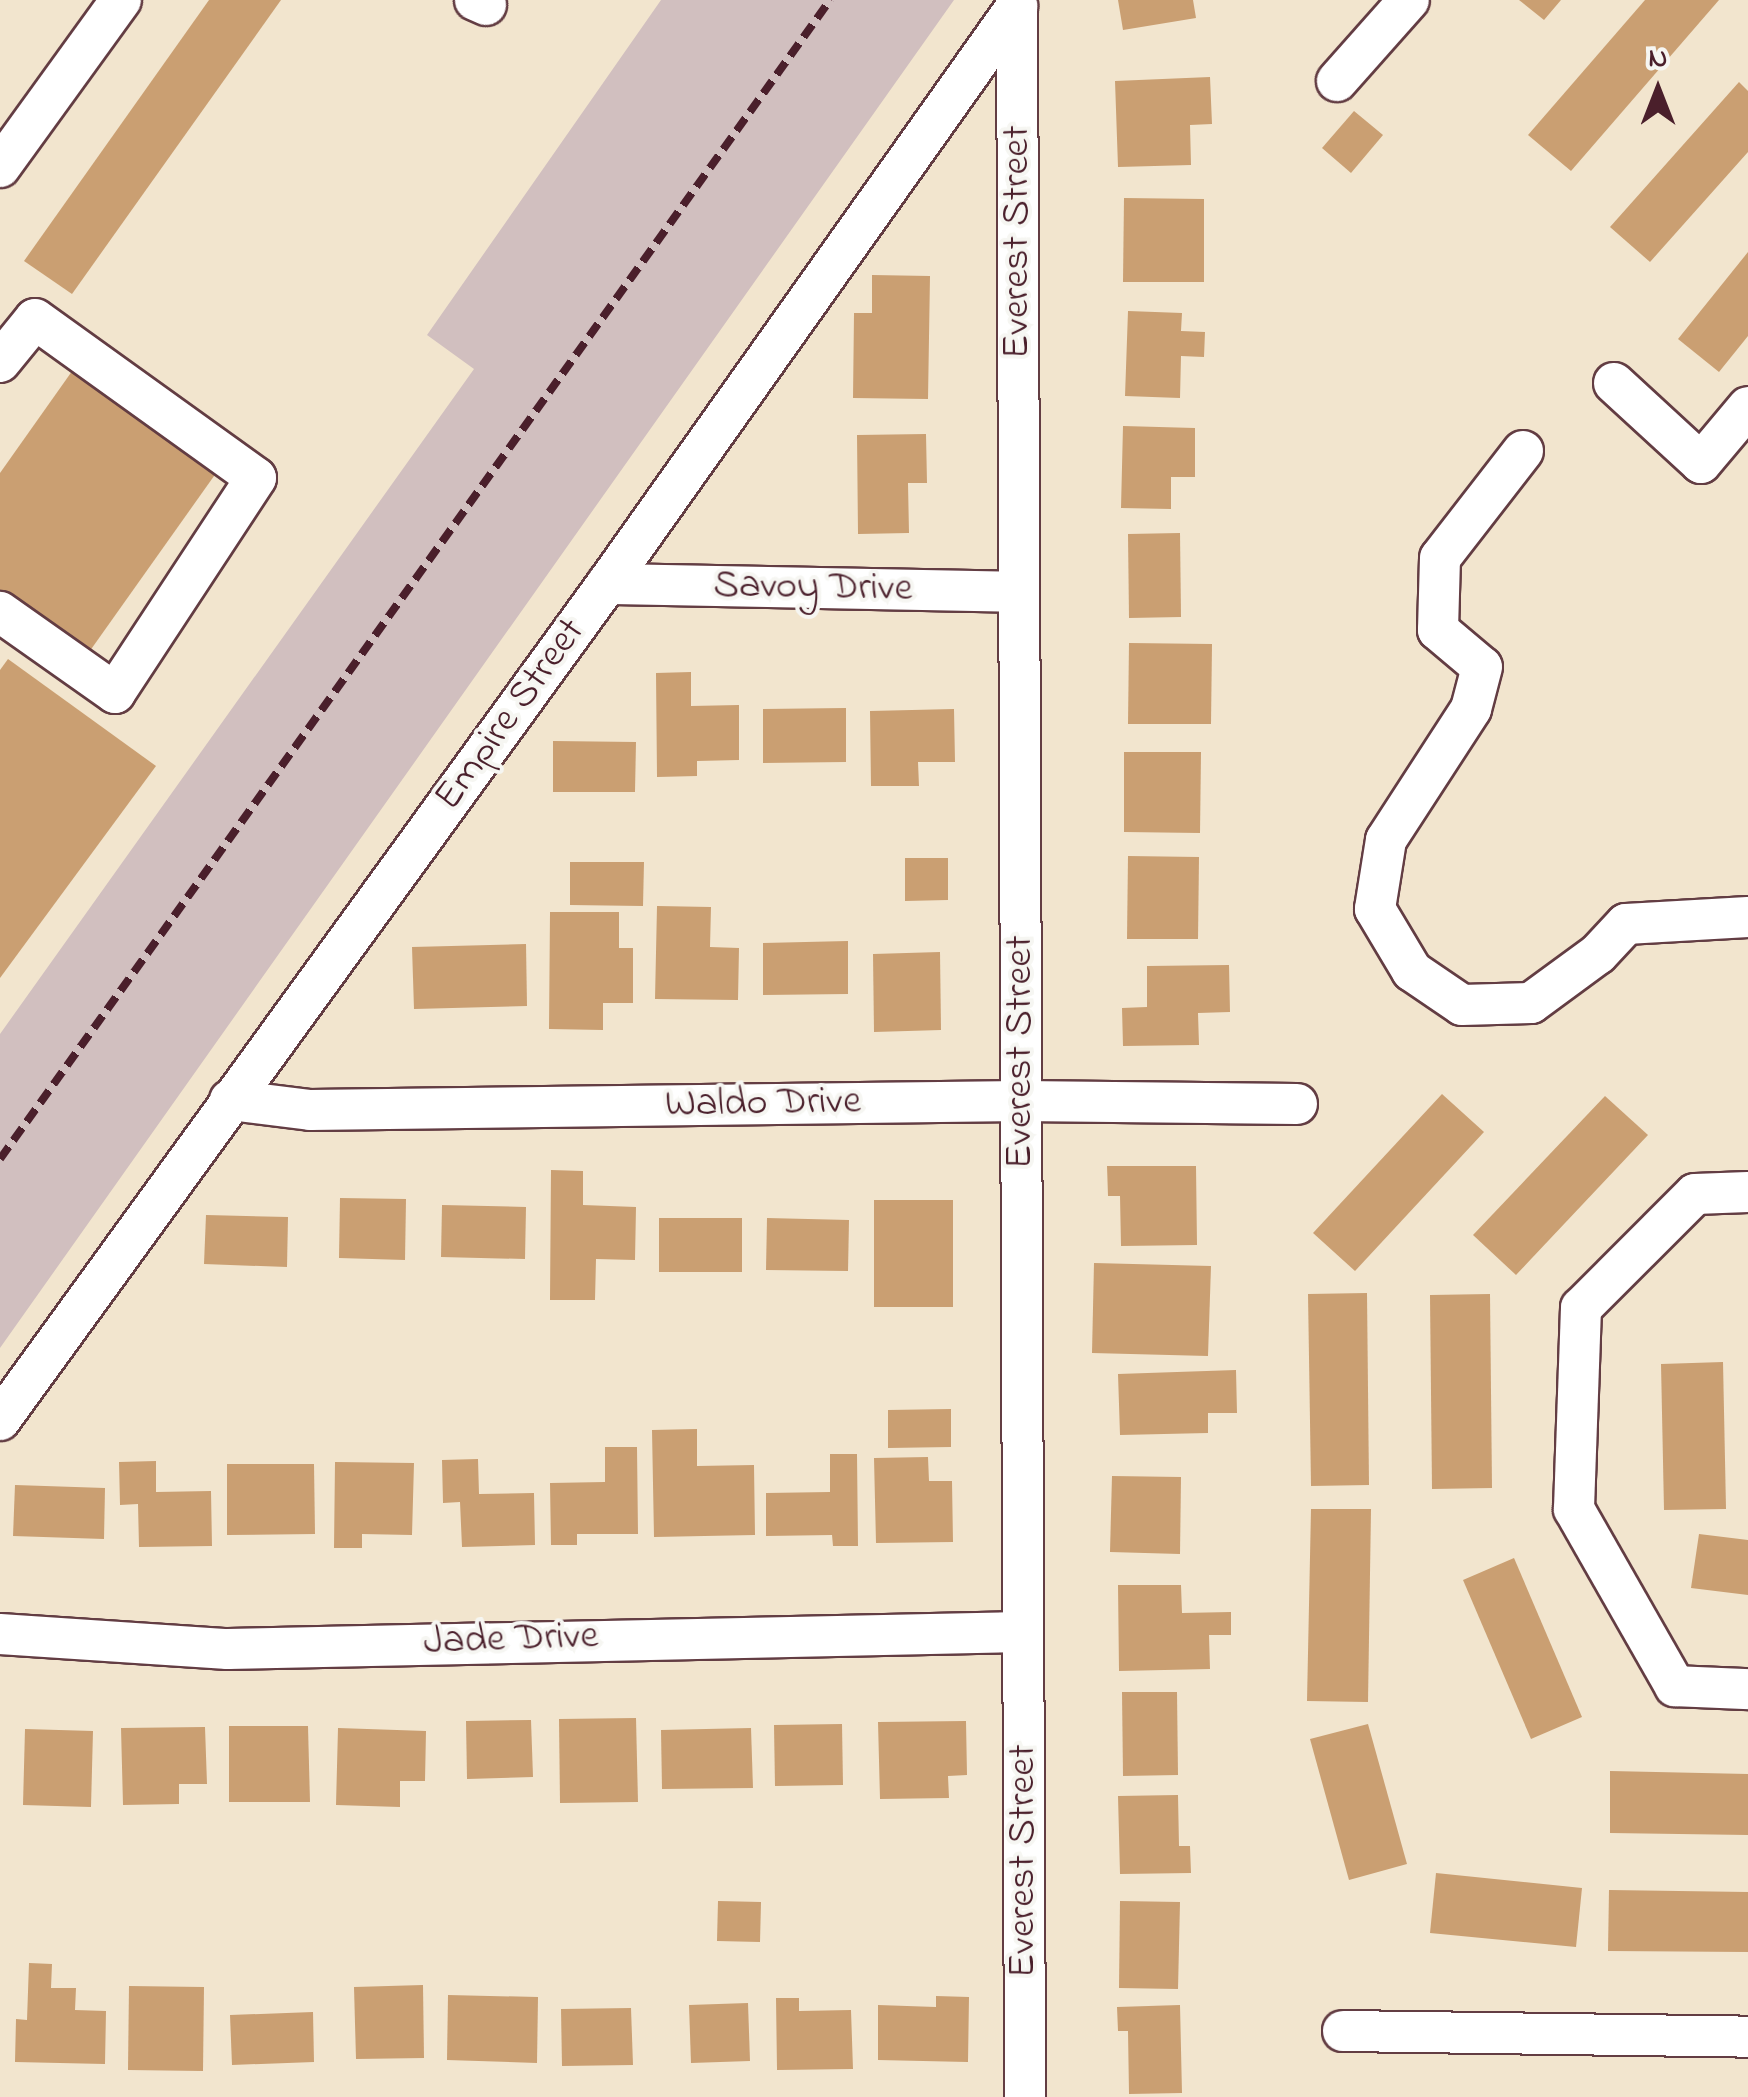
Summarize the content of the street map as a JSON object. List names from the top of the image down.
{
  "streets": {
    "street": [
      "Everest Street",
      "Savoy Drive",
      "Empire Street",
      "Waldo Drive",
      "Jade Drive"
    ]
  },
  "crossings": [
    ["Everest Street", "Savoy Drive"],
    ["Everest Street", "Empire Street"],
    ["Everest Street", "Waldo Drive"],
    ["Everest Street", "Jade Drive"],
    ["Savoy Drive", "Empire Street"],
    ["Empire Street", "Waldo Drive"]
  ],
  "north": "top"
}
